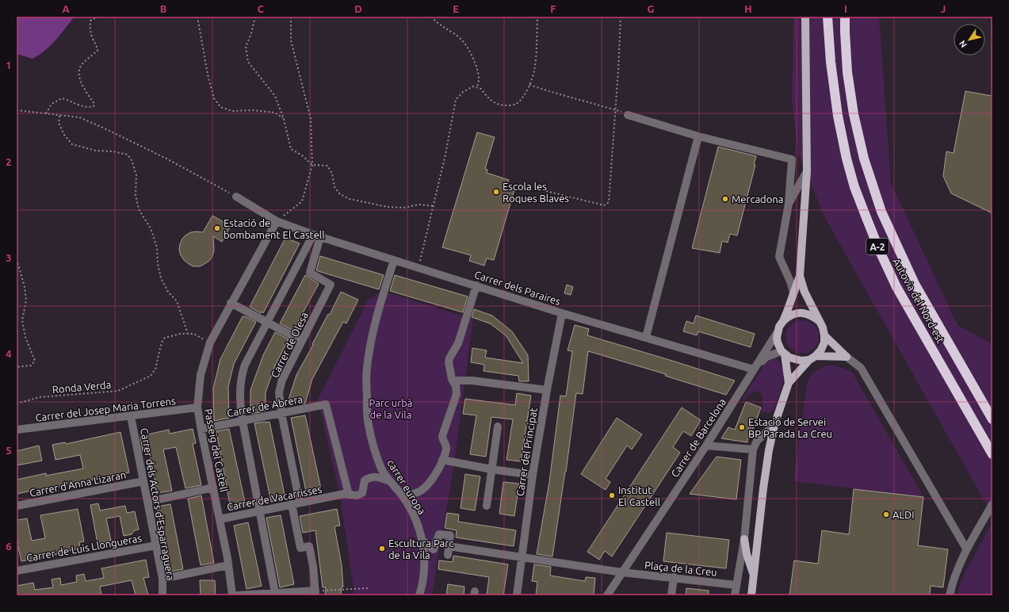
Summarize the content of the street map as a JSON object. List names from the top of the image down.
{
  "streets": {
    "highway": ["A-2", "Autovia del Nord-est"],
    "street": [
      "Carrer dels Paraires",
      "Carrer de Olesa",
      "Carrer de Abrera",
      "Carrer del Josep Maria Torrens",
      "Carrer de Barcelona",
      "Passeig del Castell",
      "Carrer del Principat",
      "Carrer d'Anna Lizaran",
      "carrer europa",
      "Carrer de Vacarrisses",
      "Carrer dels Actors d'Esparraguera",
      "Carrer de Luis Llongueras",
      "Plaça de la Creu"
    ],
    "path": ["Ronda Verda"]
  },
  "crossings": [
    ["Carrer dels Paraires", "Carrer de Olesa"],
    ["Carrer dels Paraires", "Carrer de Barcelona"],
    ["Carrer dels Paraires", "Passeig del Castell"],
    ["Carrer dels Paraires", "Carrer del Principat"],
    ["Carrer dels Paraires", "carrer europa"],
    ["Carrer de Olesa", "Carrer de Abrera"],
    ["Carrer de Olesa", "Carrer de Vacarrisses"],
    ["Ronda Verda", "Passeig del Castell"],
    ["Carrer de Abrera", "Passeig del Castell"],
    ["Carrer de Abrera", "Carrer de Vacarrisses"],
    ["Carrer del Josep Maria Torrens", "Passeig del Castell"],
    ["Carrer del Josep Maria Torrens", "Carrer dels Actors d'Esparraguera"],
    ["Carrer de Barcelona", "Plaça de la Creu"],
    ["Passeig del Castell", "Carrer de Vacarrisses"],
    ["Carrer del Principat", "Plaça de la Creu"],
    ["Carrer d'Anna Lizaran", "Carrer dels Actors d'Esparraguera"],
    ["Carrer dels Actors d'Esparraguera", "Carrer de Luis Llongueras"]
  ],
  "parks": ["Parc urbà de la Vila"],
  "places": [
    "Escola les Roques Blaves",
    "Mercadona",
    "Estació de bombament El Castell",
    "Estació de Servei BP Parada La Creu",
    "Institut El Castell",
    "ALDI",
    "Escultura Parc de la Vila"
  ],
  "north": "bottom left",
  "grid": {
    "columns": [
      "A",
      "B",
      "C",
      "D",
      "E",
      "F",
      "G",
      "H",
      "I",
      "J"
    ],
    "rows": [
      "1",
      "2",
      "3",
      "4",
      "5",
      "6"
    ]
  }
}
